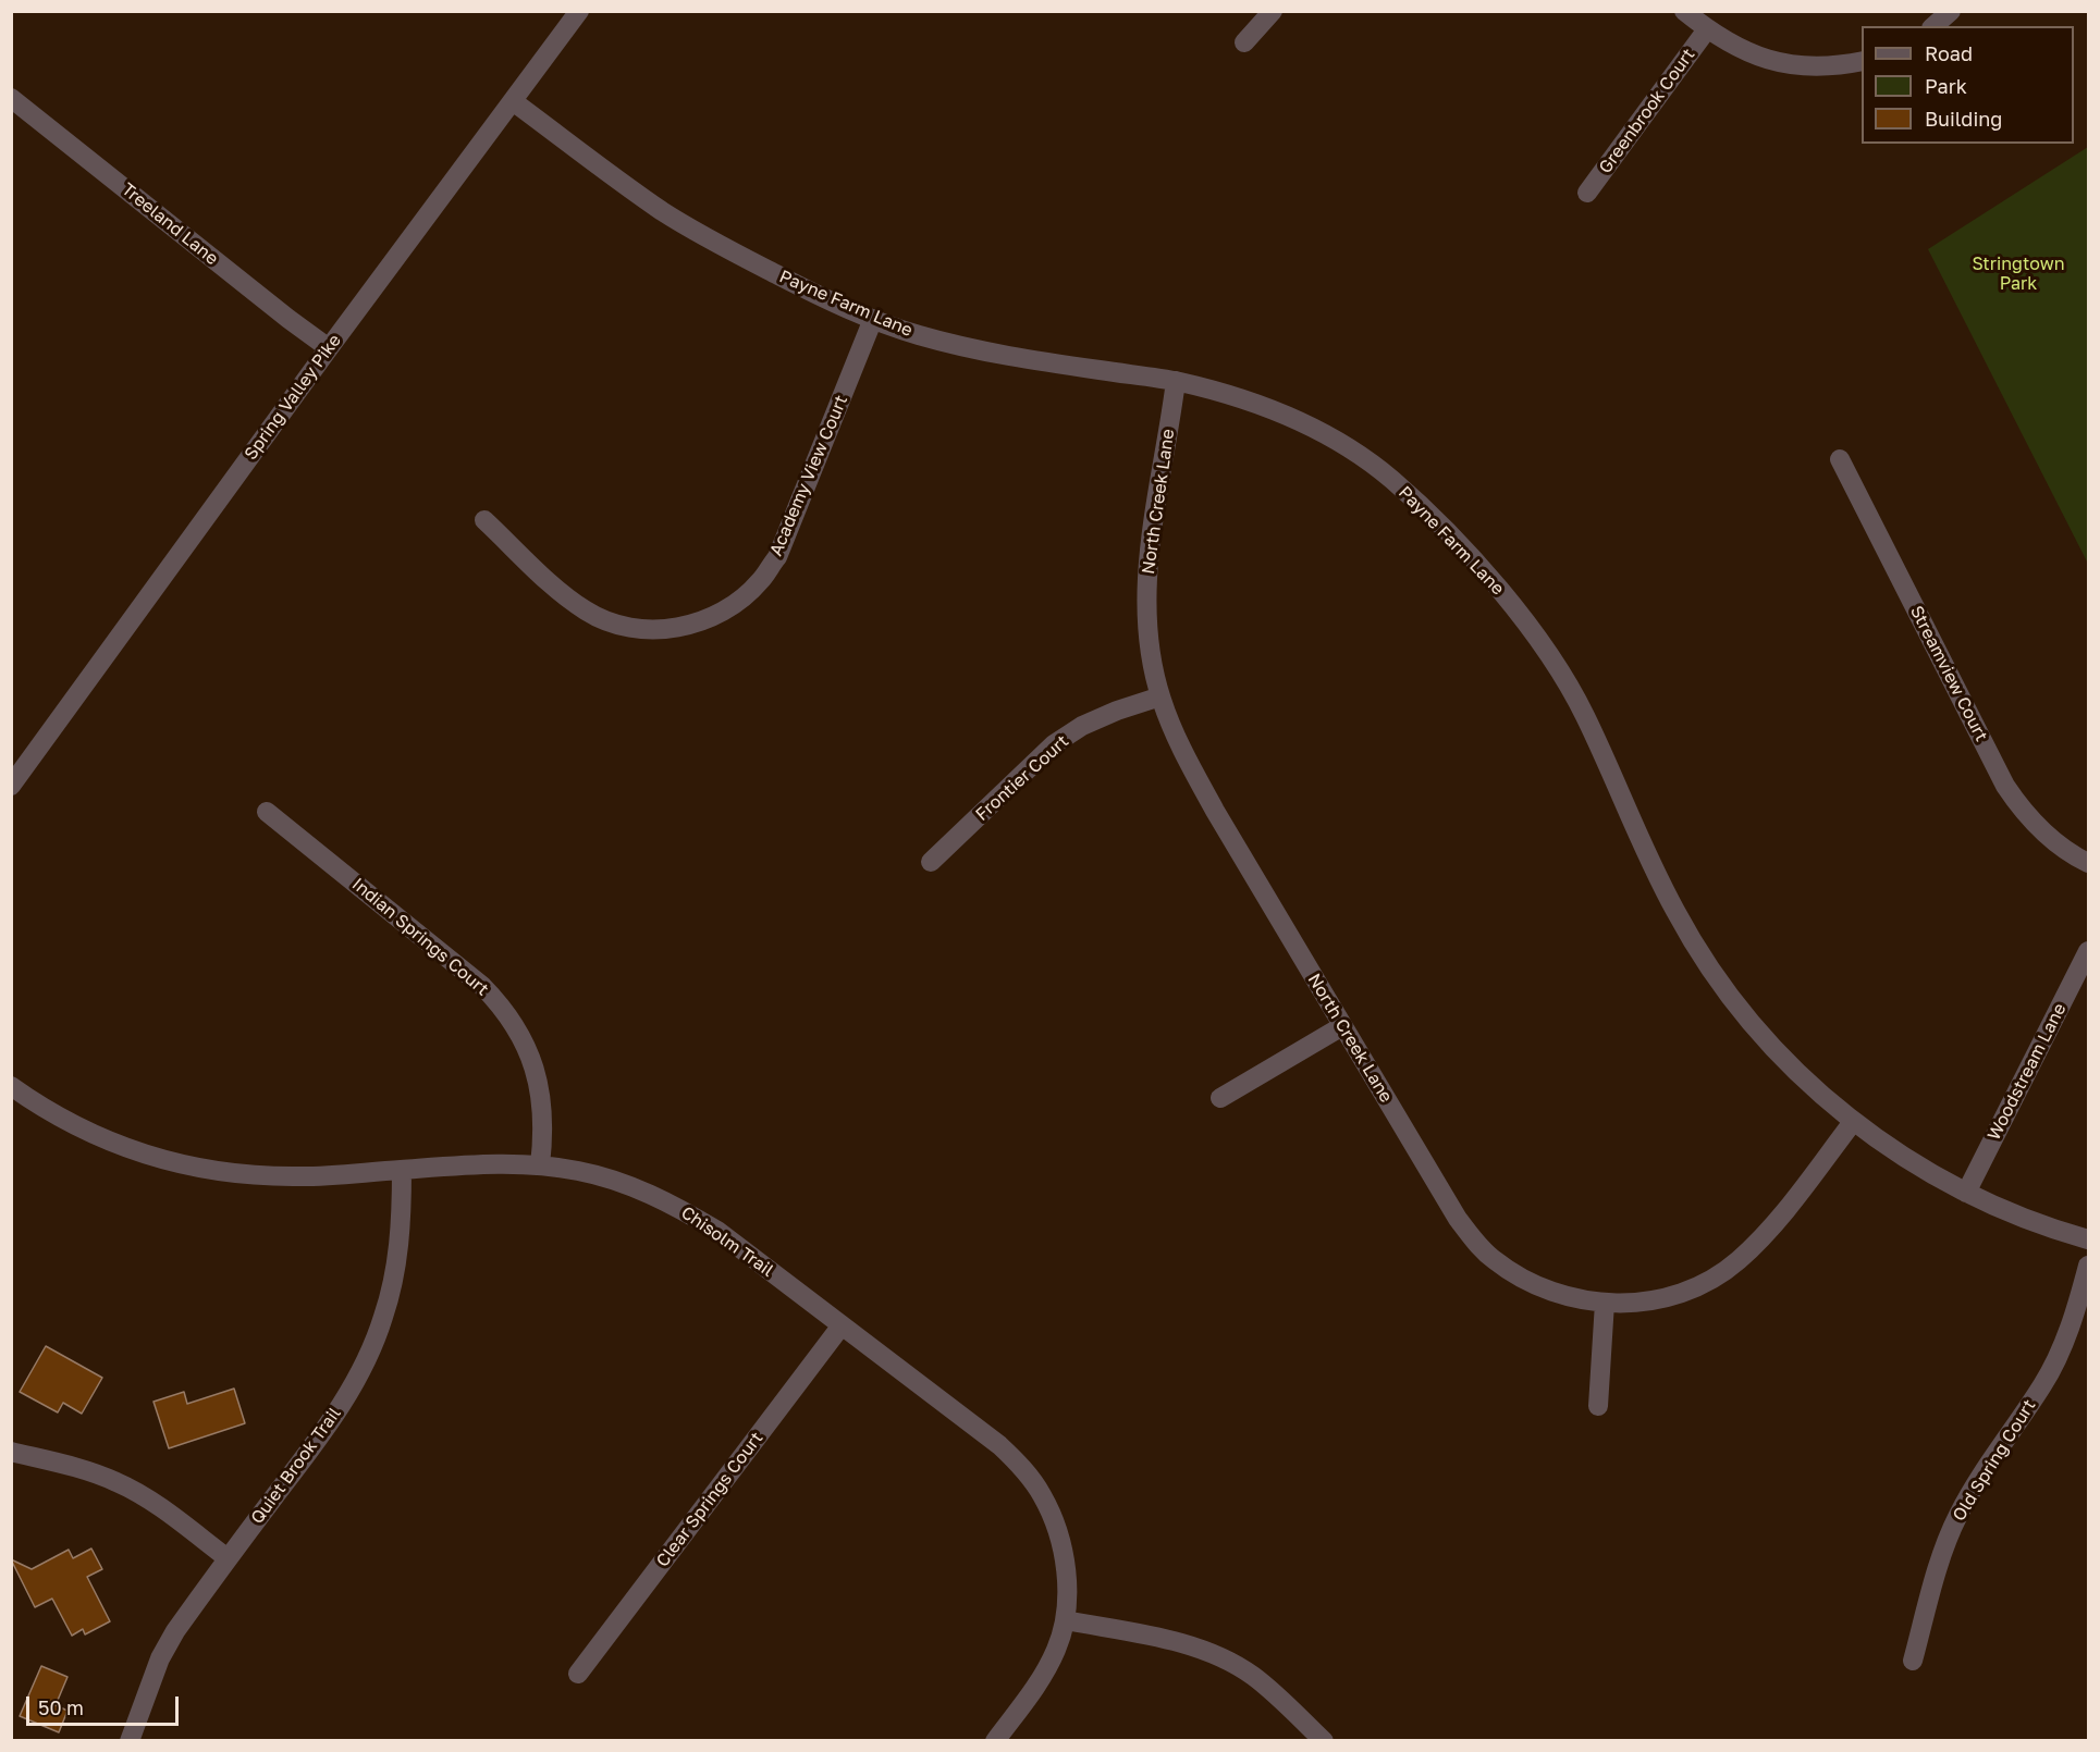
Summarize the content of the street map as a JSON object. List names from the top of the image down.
{
  "streets": {
    "street": [
      "Greenbrook Court",
      "Treeland Lane",
      "Payne Farm Lane",
      "Spring Valley Pike",
      "Academy View Court",
      "North Creek Lane",
      "Streamview Court",
      "Frontier Court",
      "Indian Springs Court",
      "Woodstream Lane",
      "Chisolm Trail",
      "Old Spring Court",
      "Quiet Brook Trail",
      "Clear Springs Court"
    ]
  },
  "crossings": [
    ["Treeland Lane", "Spring Valley Pike"],
    ["Payne Farm Lane", "Spring Valley Pike"],
    ["Payne Farm Lane", "Academy View Court"],
    ["Payne Farm Lane", "North Creek Lane"],
    ["Payne Farm Lane", "Woodstream Lane"],
    ["North Creek Lane", "Frontier Court"],
    ["Indian Springs Court", "Chisolm Trail"],
    ["Chisolm Trail", "Quiet Brook Trail"],
    ["Chisolm Trail", "Clear Springs Court"]
  ],
  "parks": ["Stringtown Park"],
  "legend": ["Road", "Park", "Building"],
  "scale_bar": "50 m"
}
